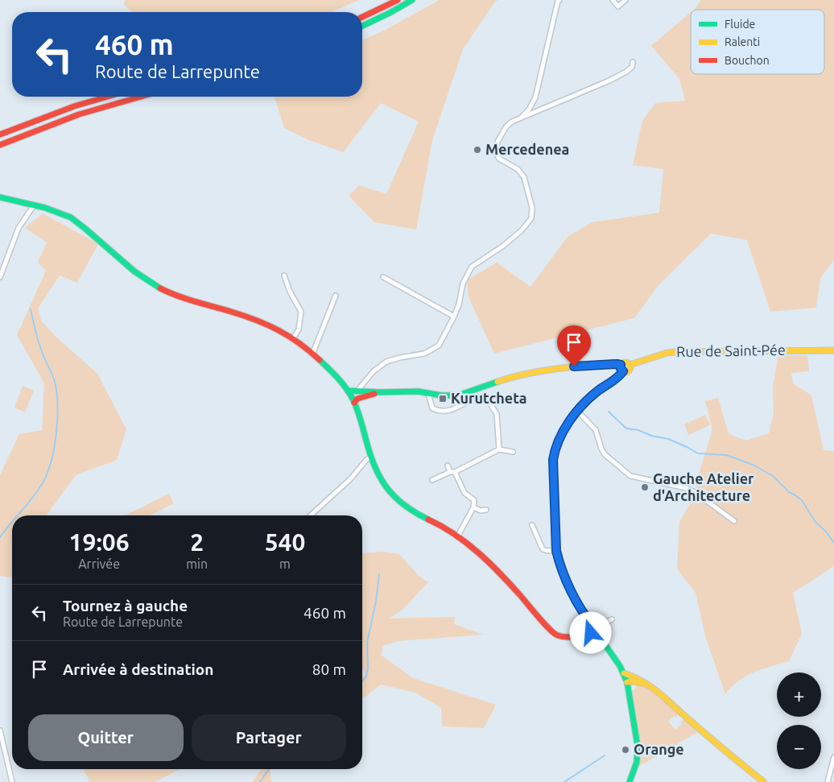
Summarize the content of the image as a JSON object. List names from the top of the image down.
{
  "streets": {
    "main road": ["Rue de Saint-Pée"]
  },
  "places": {
    "other": ["Mercedenea", "Gauche Atelier d'Architecture", "Orange"],
    "transit": ["Kurutcheta"]
  },
  "legend": ["Fluide", "Ralenti", "Bouchon"],
  "page": {
    "turn": ["460 m", "Route de Larrepunte"],
    "eta": [
      "19:06",
      "Arrivée",
      "2",
      "min",
      "540",
      "m"
    ],
    "list": [
      {
        "name": "Tournez à gauche",
        "note": "Route de Larrepunte",
        "value": "460 m"
      },
      {
        "name": "Arrivée à destination",
        "value": "80 m"
      }
    ],
    "map_buttons": ["+", "−"],
    "buttons": ["Quitter", "Partager"]
  }
}
